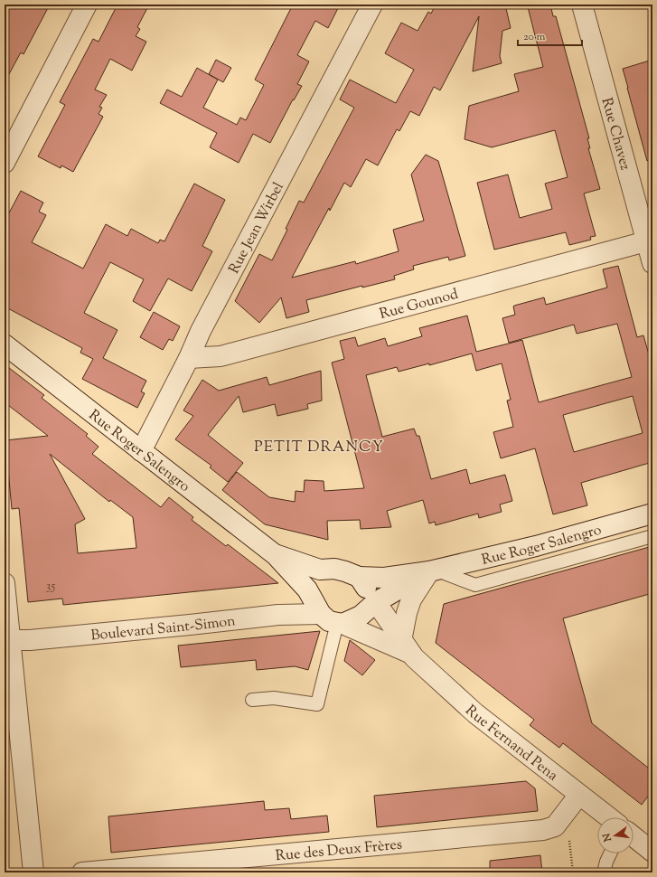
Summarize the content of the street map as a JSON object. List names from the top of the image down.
{
  "streets": {
    "street": [
      "Rue Chavez",
      "Rue Jean Wirbel",
      "Rue Gounod",
      "Rue Roger Salengro",
      "Boulevard Saint-Simon",
      "Rue Fernand Pena",
      "Rue des Deux Frères"
    ]
  },
  "crossings": [
    ["Rue Chavez", "Rue Gounod"],
    ["Rue Jean Wirbel", "Rue Gounod"],
    ["Rue Jean Wirbel", "Rue Roger Salengro"],
    ["Rue Roger Salengro", "Boulevard Saint-Simon"],
    ["Rue Roger Salengro", "Rue Fernand Pena"],
    ["Boulevard Saint-Simon", "Rue Fernand Pena"],
    ["Rue Fernand Pena", "Rue des Deux Frères"]
  ],
  "districts": ["PETIT DRANCY"],
  "house_numbers": ["35"],
  "scale_bar": "20 m",
  "north": "left"
}
